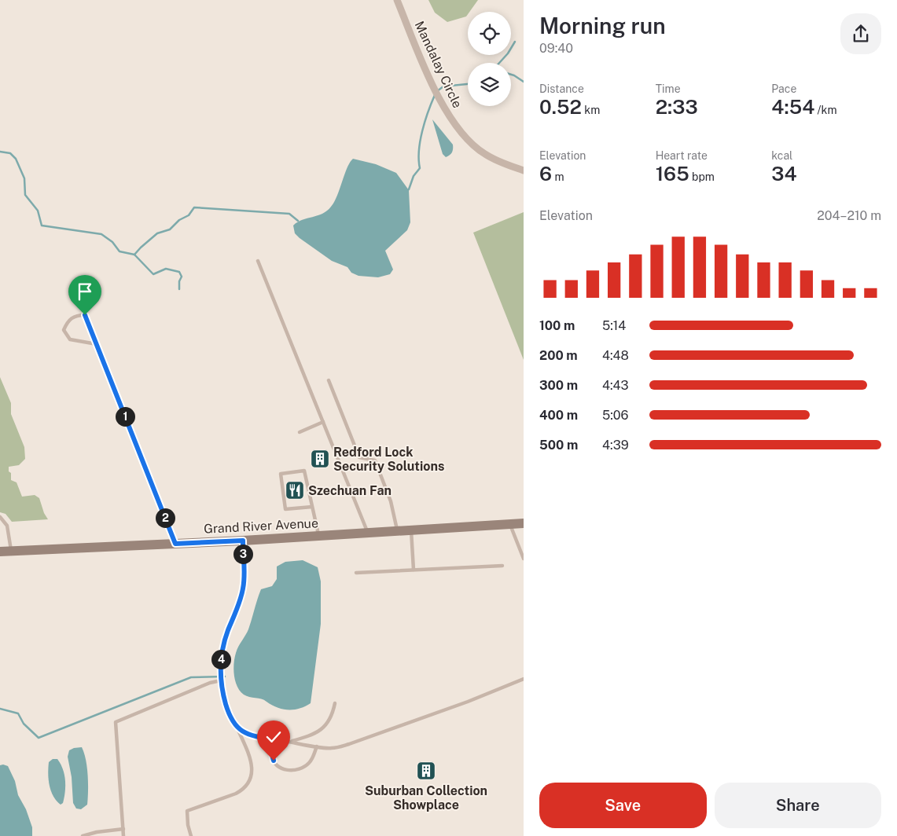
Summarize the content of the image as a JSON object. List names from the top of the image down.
{
  "streets": {
    "main road": ["Grand River Avenue"],
    "street": ["Mandalay Circle"]
  },
  "places": {
    "building": ["Redford Lock Security Solutions", "Suburban Collection Showplace"],
    "restaurant": ["Szechuan Fan"]
  },
  "page": {
    "heading": ["Morning run", "09:40"],
    "stats": [
      ["Distance", "0.52 km"],
      ["Time", "2:33"],
      ["Pace", "4:54 /km"],
      ["Elevation", "6 m"],
      ["Heart rate", "165 bpm"],
      ["kcal", "34"]
    ],
    "chart": ["Elevation", "204–210 m"],
    "list": [
      {
        "name": "100 m",
        "note": "5:14"
      },
      {
        "name": "200 m",
        "note": "4:48"
      },
      {
        "name": "300 m",
        "note": "4:43"
      },
      {
        "name": "400 m",
        "note": "5:06"
      },
      {
        "name": "500 m",
        "note": "4:39"
      }
    ],
    "pins": [
      "1",
      "2",
      "3",
      "4"
    ],
    "buttons": ["Save", "Share"]
  }
}
